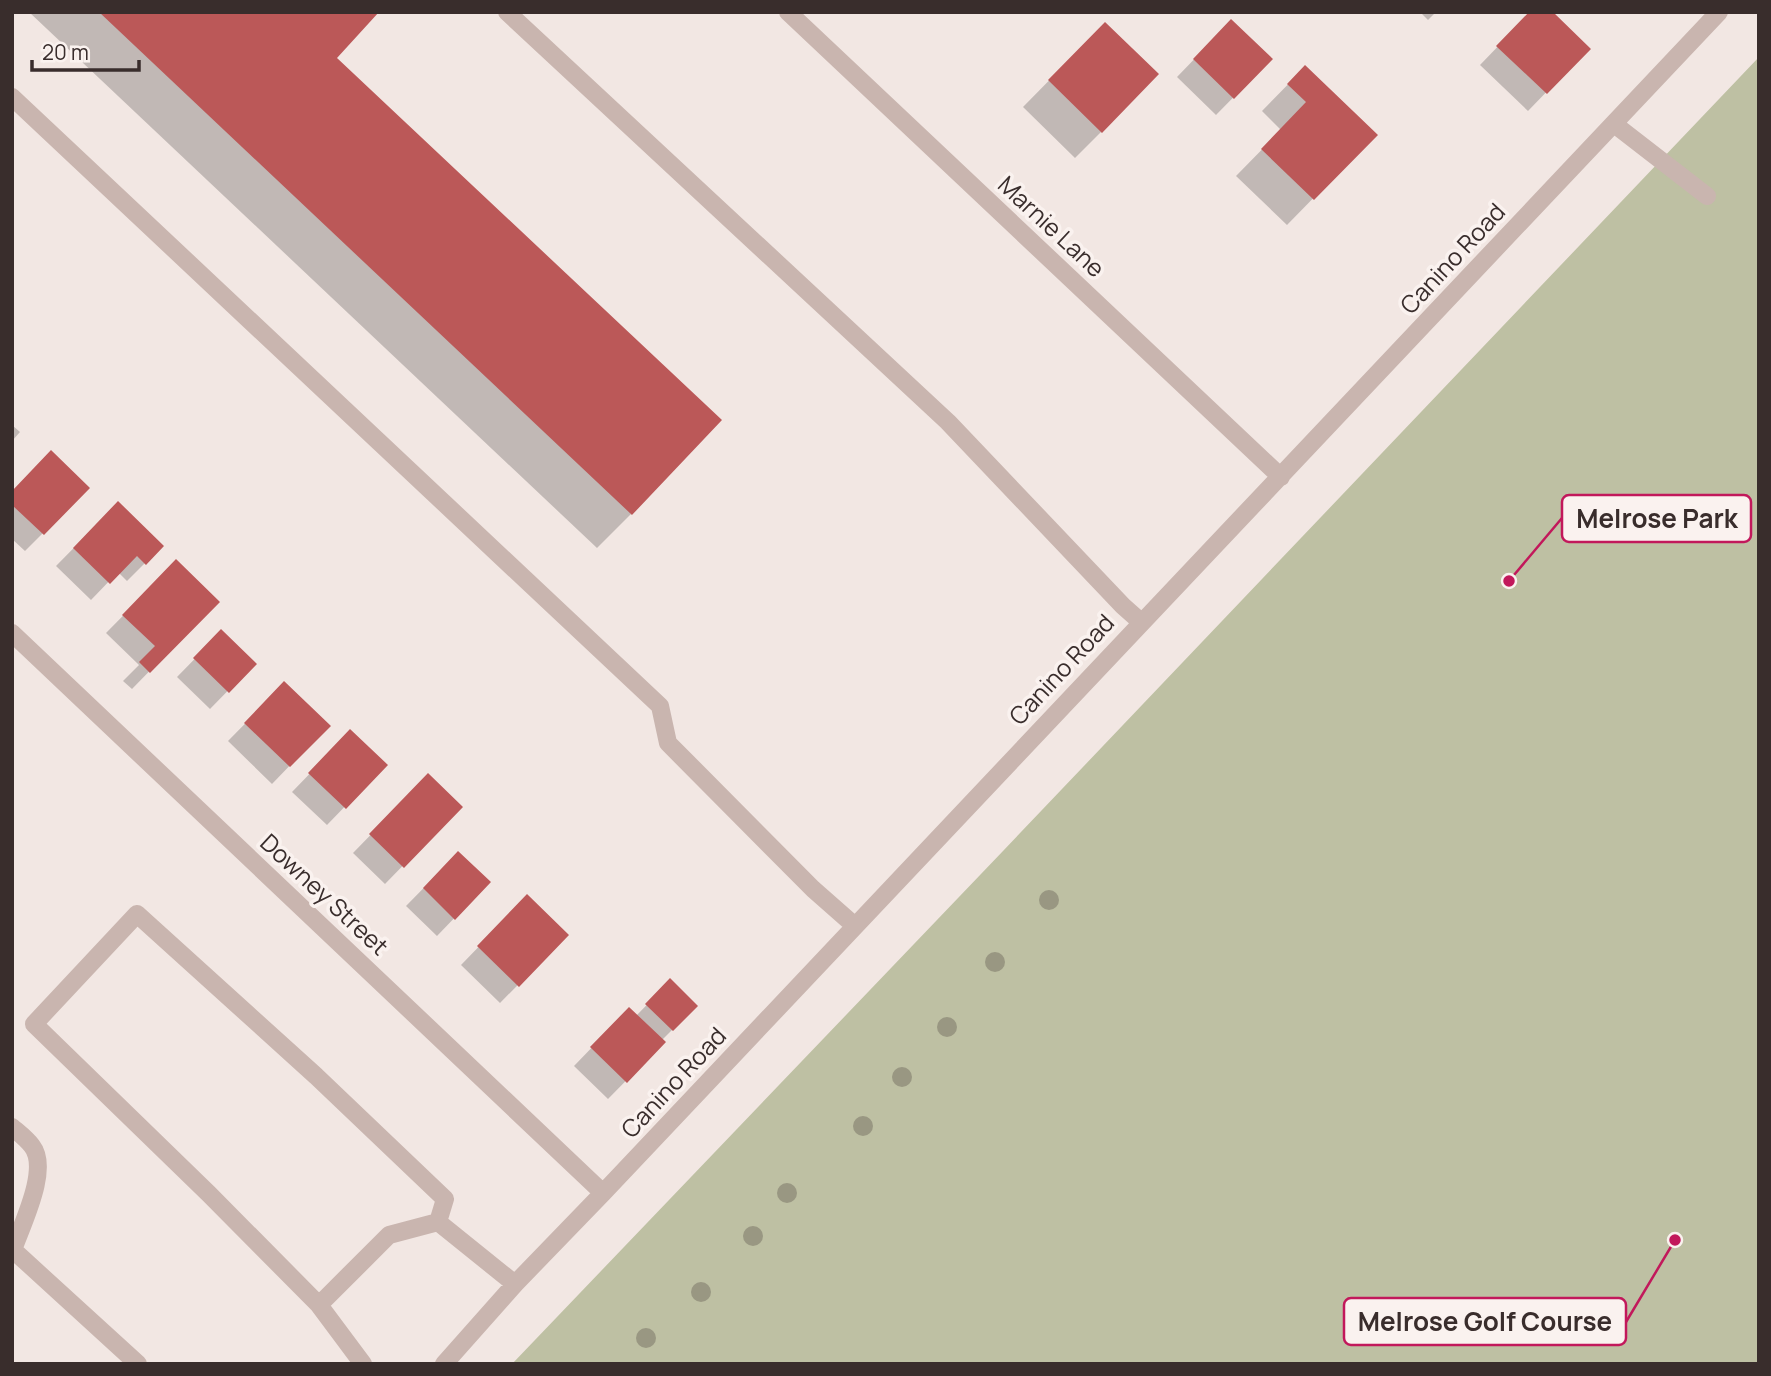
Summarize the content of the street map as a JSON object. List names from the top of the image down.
{
  "streets": {
    "street": ["Marnie Lane", "Canino Road", "Downey Street"]
  },
  "crossings": [
    ["Marnie Lane", "Canino Road"],
    ["Canino Road", "Downey Street"]
  ],
  "places": ["Melrose Park", "Melrose Golf Course"],
  "scale_bar": "20 m"
}
